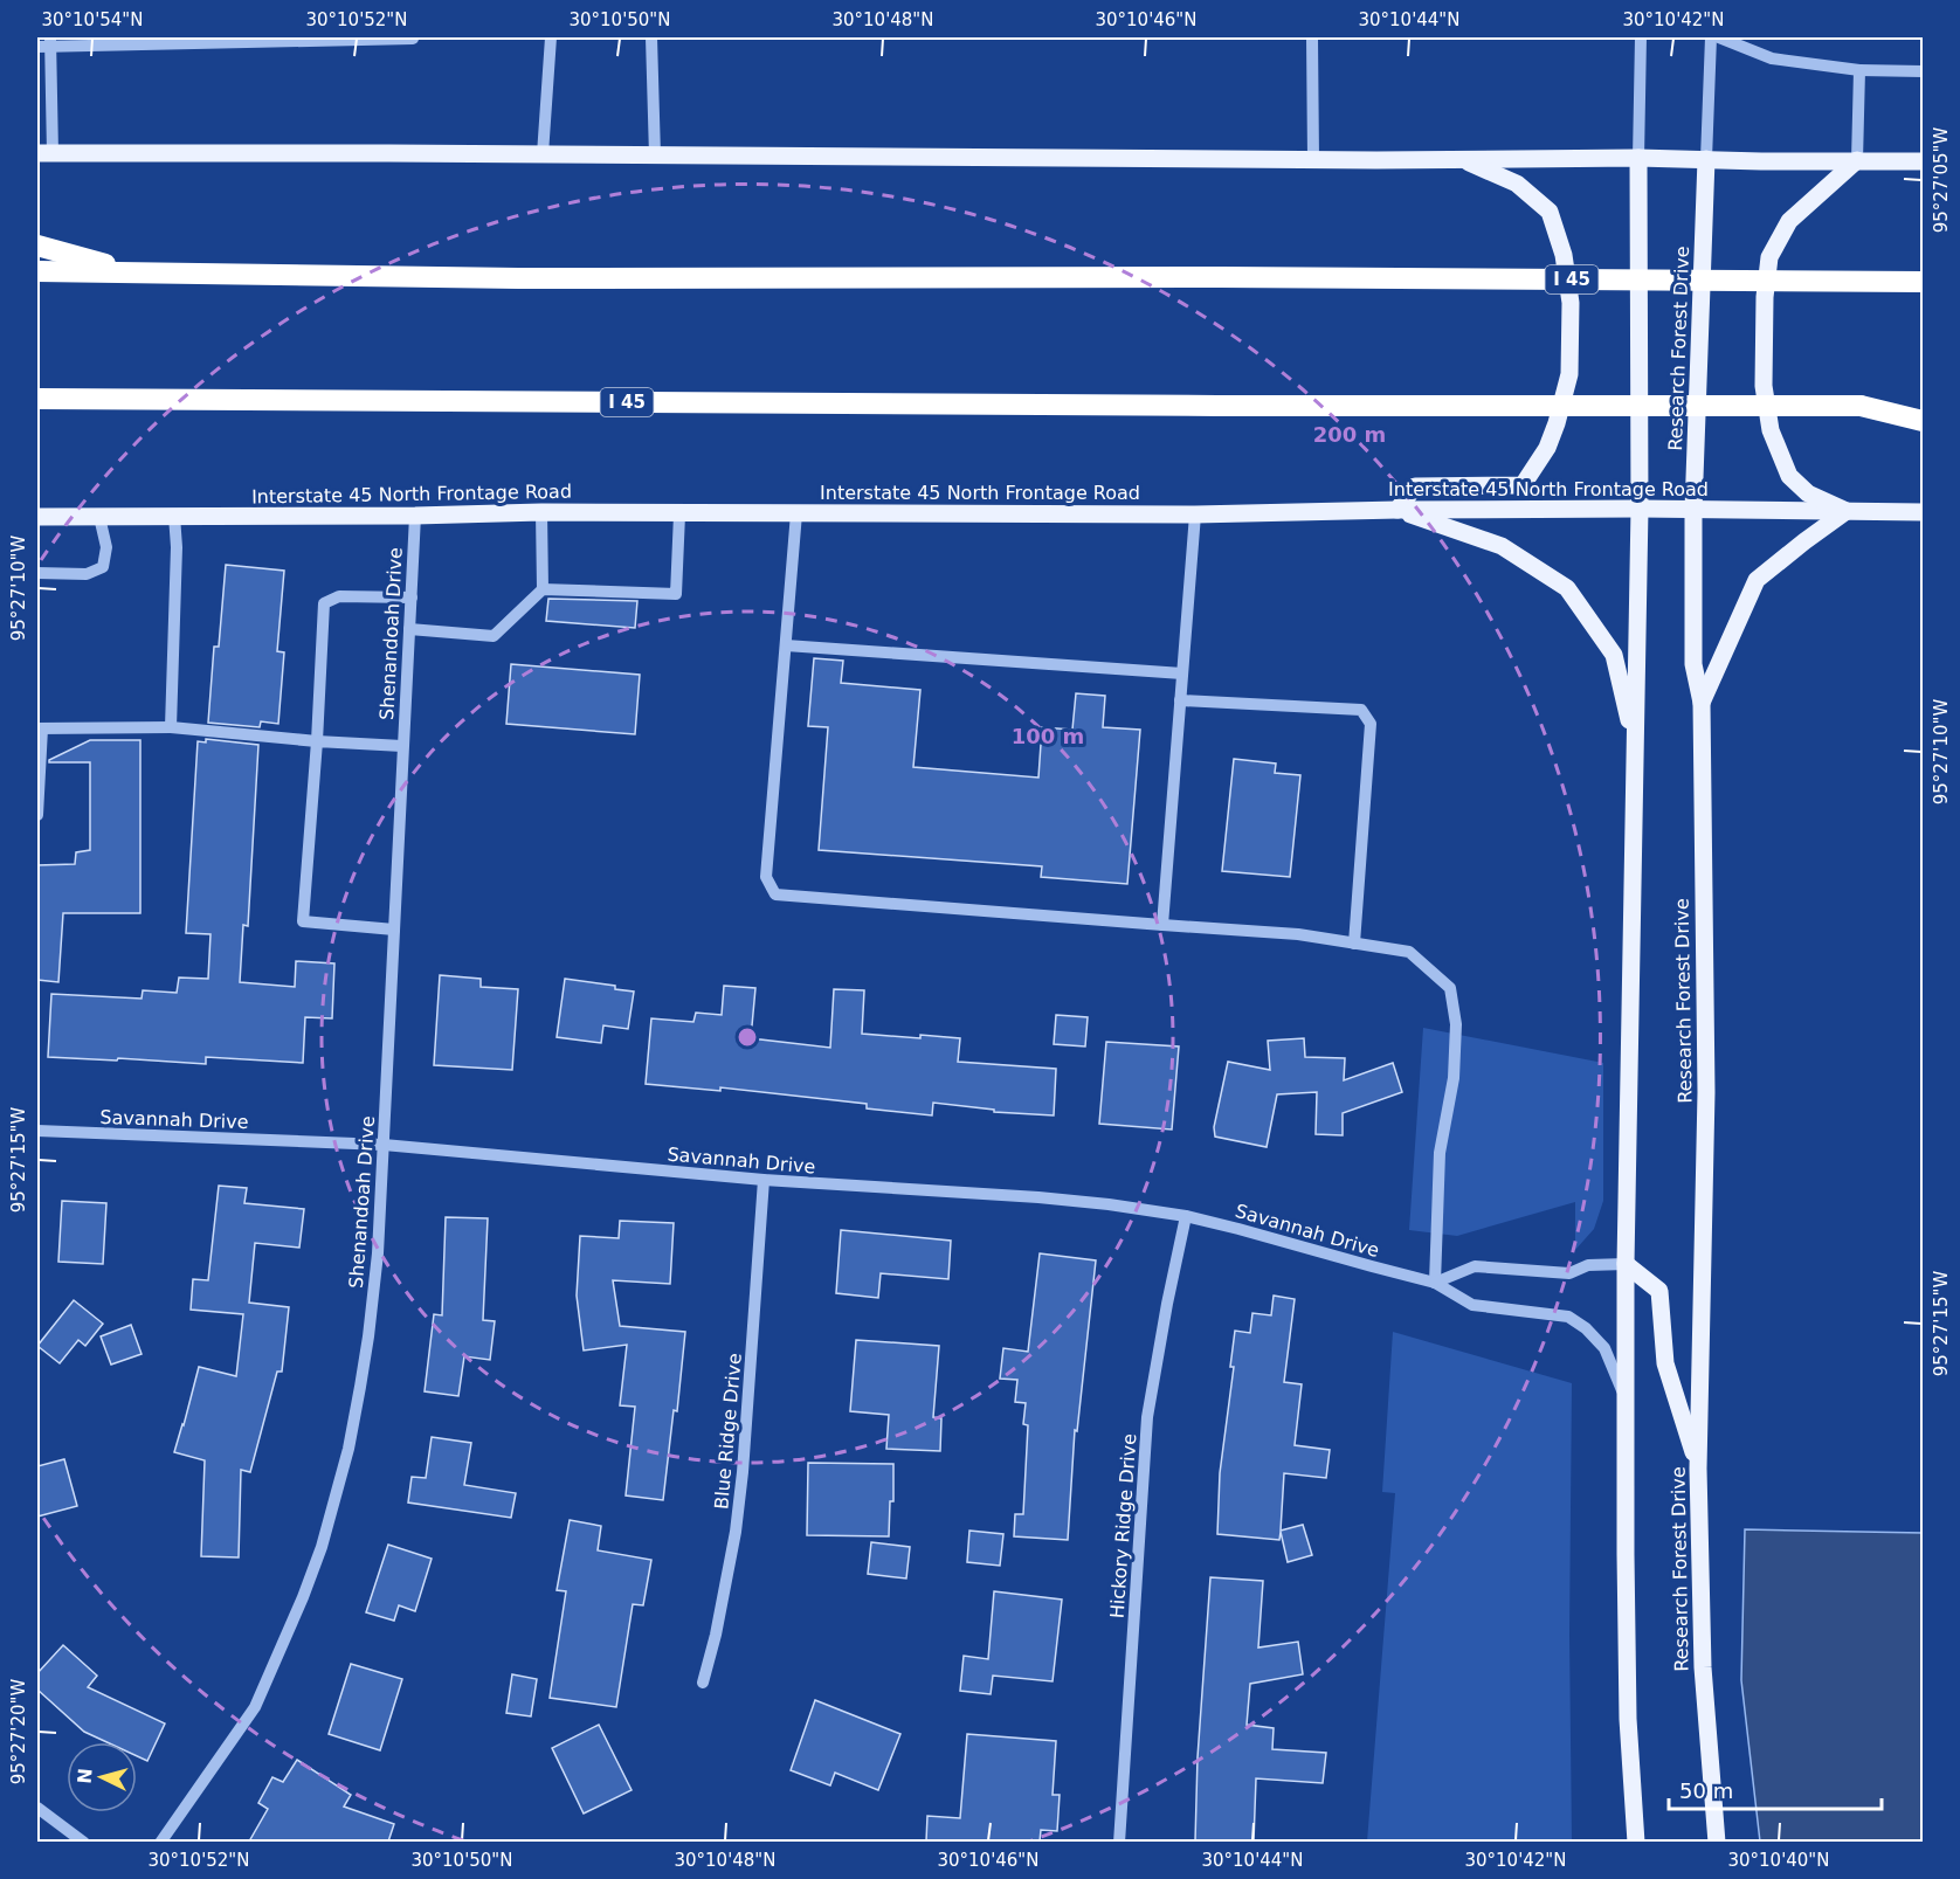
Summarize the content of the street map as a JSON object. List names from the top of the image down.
{
  "streets": {
    "highway": ["I 45"],
    "main road": ["Research Forest Drive", "Interstate 45 North Frontage Road"],
    "street": [
      "Shenandoah Drive",
      "Savannah Drive",
      "Blue Ridge Drive",
      "Hickory Ridge Drive"
    ]
  },
  "crossings": [
    ["Research Forest Drive", "Interstate 45 North Frontage Road"],
    ["Research Forest Drive", "Savannah Drive"],
    ["Interstate 45 North Frontage Road", "Shenandoah Drive"],
    ["Shenandoah Drive", "Savannah Drive"],
    ["Savannah Drive", "Blue Ridge Drive"],
    ["Savannah Drive", "Hickory Ridge Drive"]
  ],
  "scale_bar": "50 m",
  "north": "left",
  "coordinates": [
    "30°10'54\"N",
    "30°10'52\"N",
    "30°10'50\"N",
    "30°10'48\"N",
    "30°10'46\"N",
    "30°10'44\"N",
    "30°10'42\"N",
    "95°27'05\"W",
    "95°27'10\"W",
    "95°27'15\"W",
    "95°27'20\"W",
    "30°10'40\"N"
  ],
  "rings": ["200 m", "100 m"]
}
